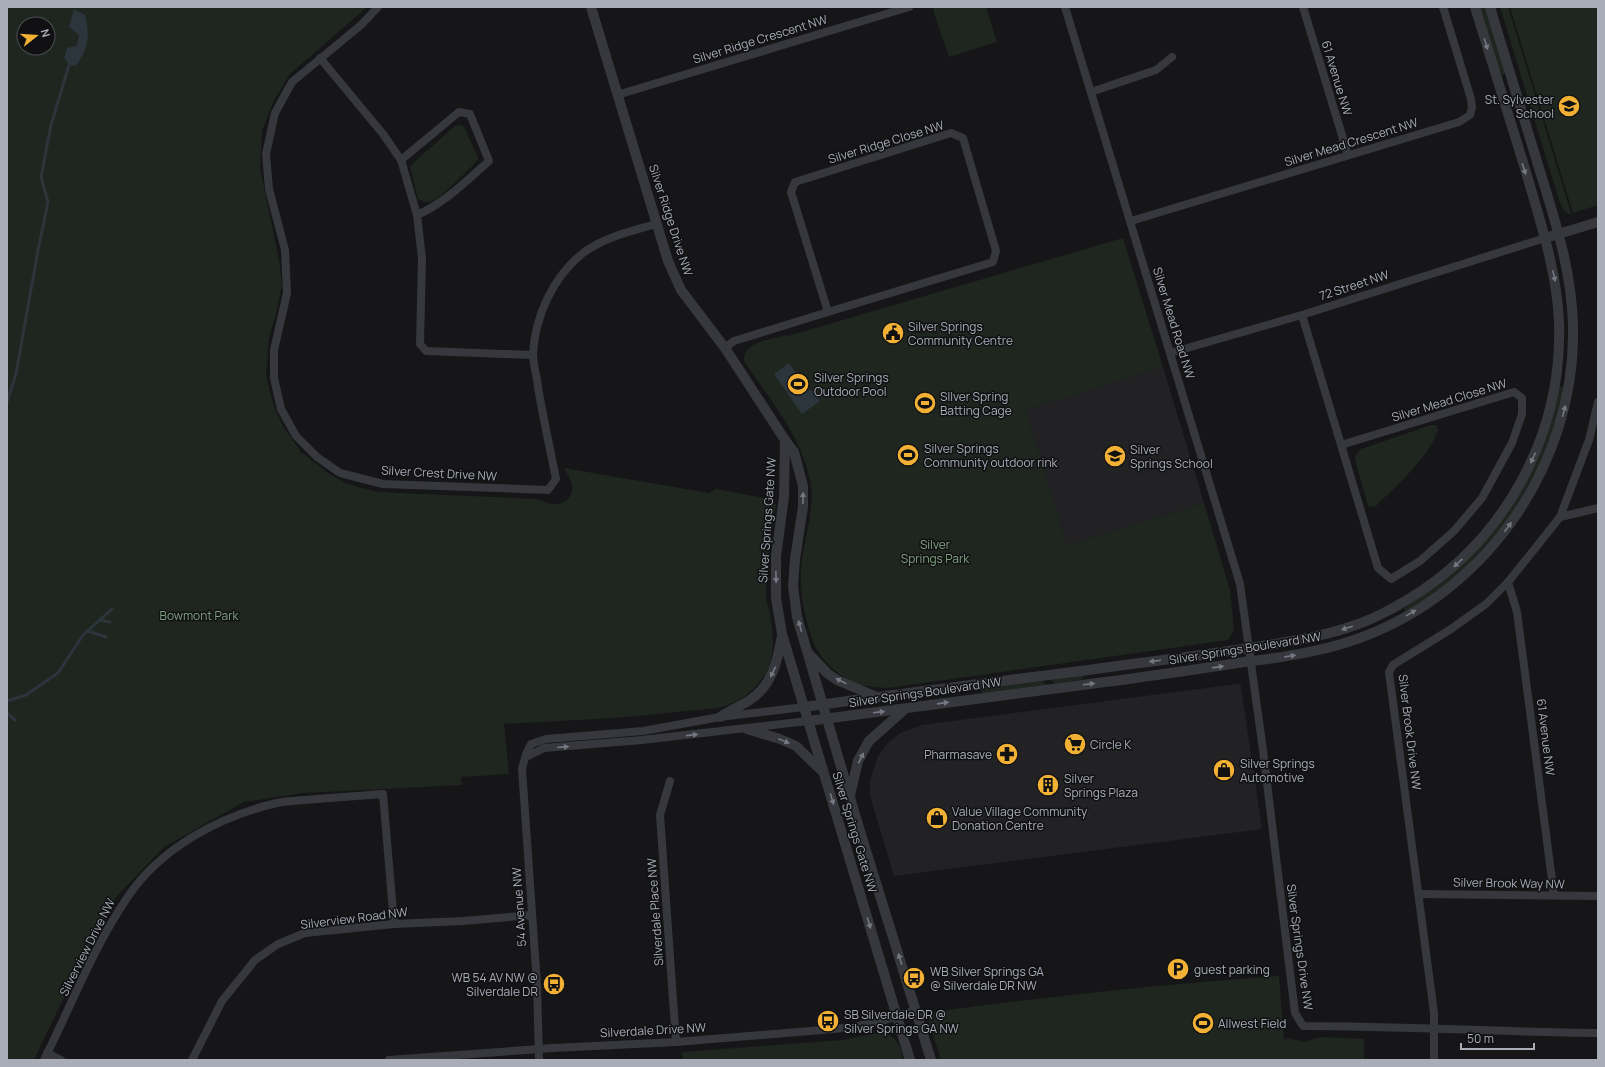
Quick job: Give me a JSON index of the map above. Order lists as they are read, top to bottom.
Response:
{
  "streets": {
    "street": [
      "Silver Ridge Crescent NW",
      "61 Avenue NW",
      "Silver Ridge Close NW",
      "Silver Mead Crescent NW",
      "Silver Ridge Drive NW",
      "72 Street NW",
      "Silver Mead Road NW",
      "Silver Mead Close NW",
      "Silver Crest Drive NW",
      "Silver Springs Gate NW",
      "Silver Springs Boulevard NW",
      "Silver Brook Drive NW",
      "Silver Brook Way NW",
      "54 Avenue NW",
      "Silverdale Place NW",
      "Silverview Road NW",
      "Silverview Drive NW",
      "Silver Springs Drive NW",
      "Silverdale Drive NW"
    ]
  },
  "crossings": [
    ["Silver Ridge Crescent NW", "Silver Ridge Drive NW"],
    ["61 Avenue NW", "Silver Mead Crescent NW"],
    ["61 Avenue NW", "Silver Brook Drive NW"],
    ["61 Avenue NW", "Silver Brook Way NW"],
    ["Silver Ridge Close NW", "Silver Ridge Drive NW"],
    ["Silver Mead Crescent NW", "Silver Mead Road NW"],
    ["Silver Ridge Drive NW", "Silver Crest Drive NW"],
    ["Silver Ridge Drive NW", "Silver Springs Gate NW"],
    ["72 Street NW", "Silver Mead Road NW"],
    ["72 Street NW", "Silver Mead Close NW"],
    ["72 Street NW", "Silver Springs Boulevard NW"],
    ["Silver Mead Road NW", "Silver Springs Boulevard NW"],
    ["Silver Mead Road NW", "Silver Springs Drive NW"],
    ["Silver Springs Gate NW", "Silver Springs Boulevard NW"],
    ["Silver Springs Gate NW", "Silverdale Drive NW"],
    ["Silver Springs Boulevard NW", "54 Avenue NW"],
    ["Silver Springs Boulevard NW", "Silver Springs Drive NW"],
    ["Silver Brook Drive NW", "Silver Brook Way NW"],
    ["Silver Brook Drive NW", "Silver Springs Drive NW"],
    ["54 Avenue NW", "Silverview Road NW"],
    ["54 Avenue NW", "Silverdale Drive NW"],
    ["Silverdale Place NW", "Silverdale Drive NW"],
    ["Silverview Road NW", "Silverview Drive NW"]
  ],
  "parks": ["Silver Springs Park", "Bowmont Park"],
  "places": {
    "school or university": ["St. Sylvester School", "Silver Springs School"],
    "public building": ["Silver Springs Community Centre"],
    "sports": [
      "Silver Springs Outdoor Pool",
      "SIlver Spring Batting Cage",
      "Silver Springs Community outdoor rink",
      "Allwest Field"
    ],
    "supermarket": ["Circle K"],
    "pharmacy": ["Pharmasave"],
    "shop": ["Silver Springs Automotive", "Value Village Community Donation Centre"],
    "building": ["Silver Springs Plaza"],
    "parking": ["guest parking"],
    "bus stop": ["WB Silver Springs GA @ Silverdale DR NW", "WB 54 AV NW @ Silverdale DR", "SB Silverdale DR @ Silver Springs GA NW"]
  },
  "scale_bar": "50 m",
  "north": "right"
}
